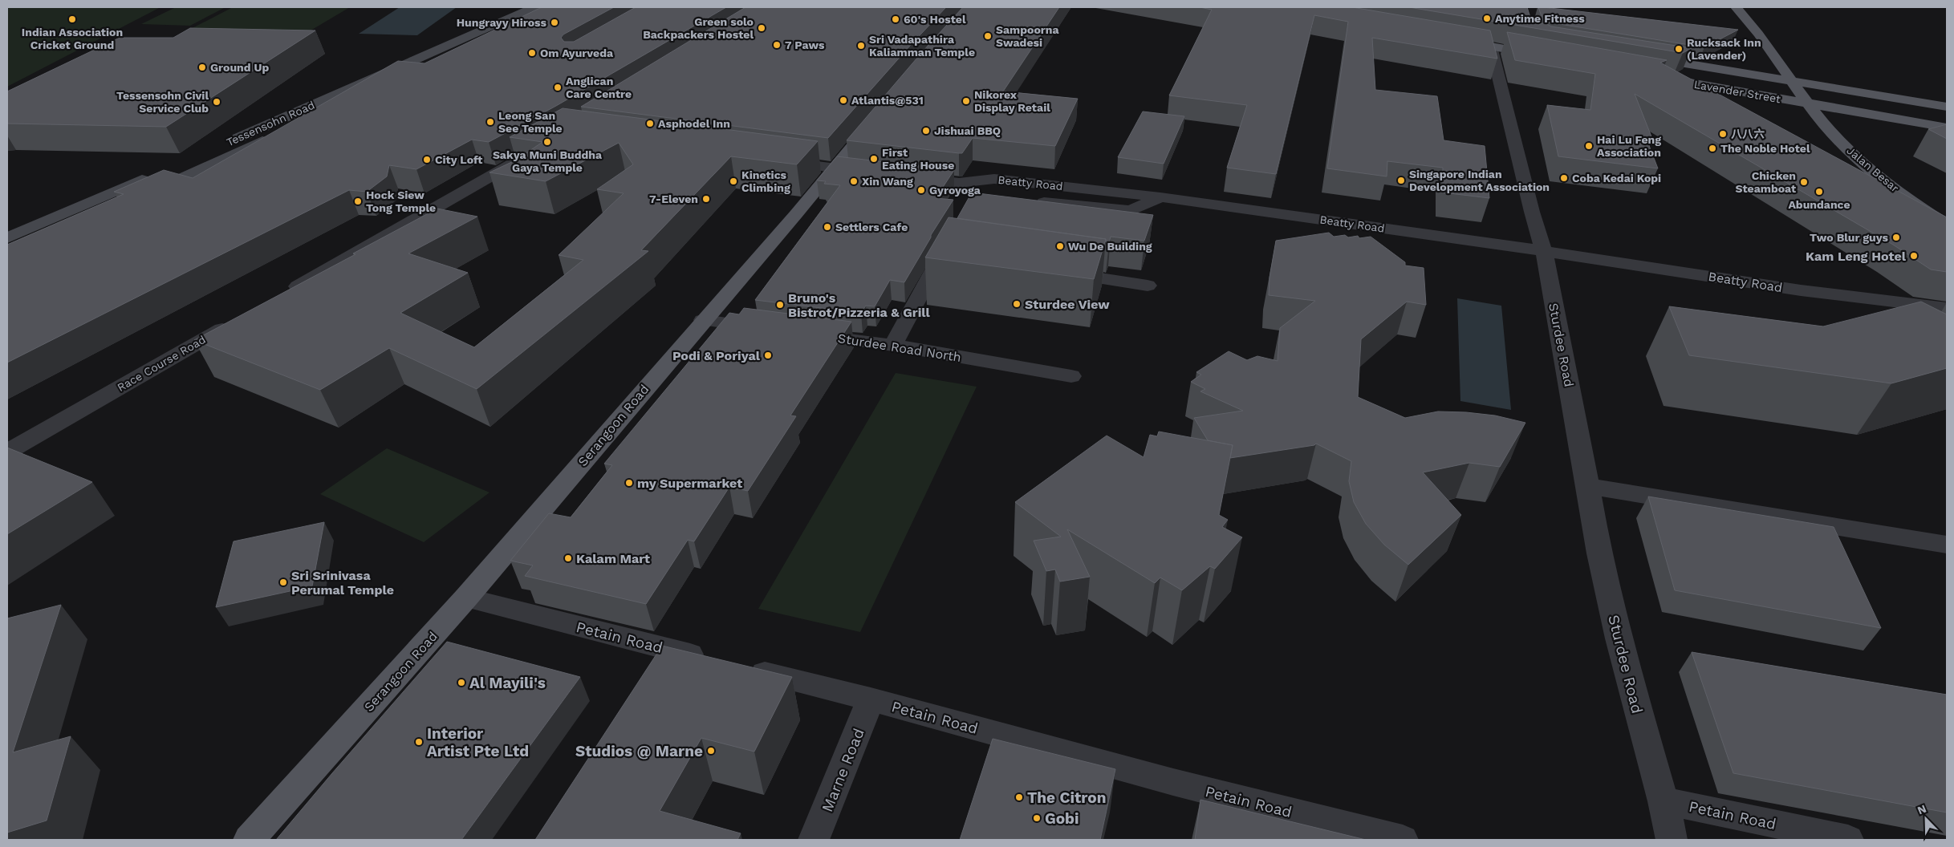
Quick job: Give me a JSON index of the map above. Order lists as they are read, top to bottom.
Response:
{
  "streets": {
    "main road": ["Lavender Street", "Jalan Besar", "Serangoon Road"],
    "street": [
      "Tessensohn Road",
      "Beatty Road",
      "Sturdee Road",
      "Sturdee Road North",
      "Race Course Road",
      "Petain Road",
      "Marne Road"
    ]
  },
  "crossings": [
    ["Lavender Street", "Jalan Besar"],
    ["Beatty Road", "Sturdee Road"],
    ["Sturdee Road", "Petain Road"],
    ["Serangoon Road", "Petain Road"],
    ["Petain Road", "Marne Road"]
  ],
  "places": [
    "Anytime Fitness",
    "Indian Association Cricket Ground",
    "60's Hostel",
    "Hungrayy Hiross",
    "Green solo Backpackers Hostel",
    "Sampoorna Swadesi",
    "7 Paws",
    "Sri Vadapathira Kaliamman Temple",
    "Rucksack Inn (Lavender)",
    "Om Ayurveda",
    "Ground Up",
    "Anglican Care Centre",
    "Atlantis@531",
    "Nikorex Display Retail",
    "Tessensohn Civil Service Club",
    "Leong San See Temple",
    "Asphodel Inn",
    "Jishuai BBQ",
    "八八六",
    "Sakya Muni Buddha Gaya Temple",
    "Hai Lu Feng Association",
    "The Noble Hotel",
    "First Eating House",
    "City Loft",
    "Coba Kedai Kopi",
    "Singapore Indian Development Association",
    "Kinetics Climbing",
    "Xin Wang",
    "Chicken Steamboat",
    "Gyroyoga",
    "Abundance",
    "7-Eleven",
    "Hock Siew Tong Temple",
    "Settlers Cafe",
    "Two Blur guys",
    "Wu De Building",
    "Kam Leng Hotel",
    "Sturdee View",
    "Bruno's Bistrot/Pizzeria & Grill",
    "Podi & Poriyal",
    "my Supermarket",
    "Kalam Mart",
    "Sri Srinivasa Perumal Temple",
    "Al Mayili's",
    "Interior Artist Pte Ltd",
    "Studios @ Marne",
    "The Citron",
    "Gobi"
  ],
  "north": "top left"
}
